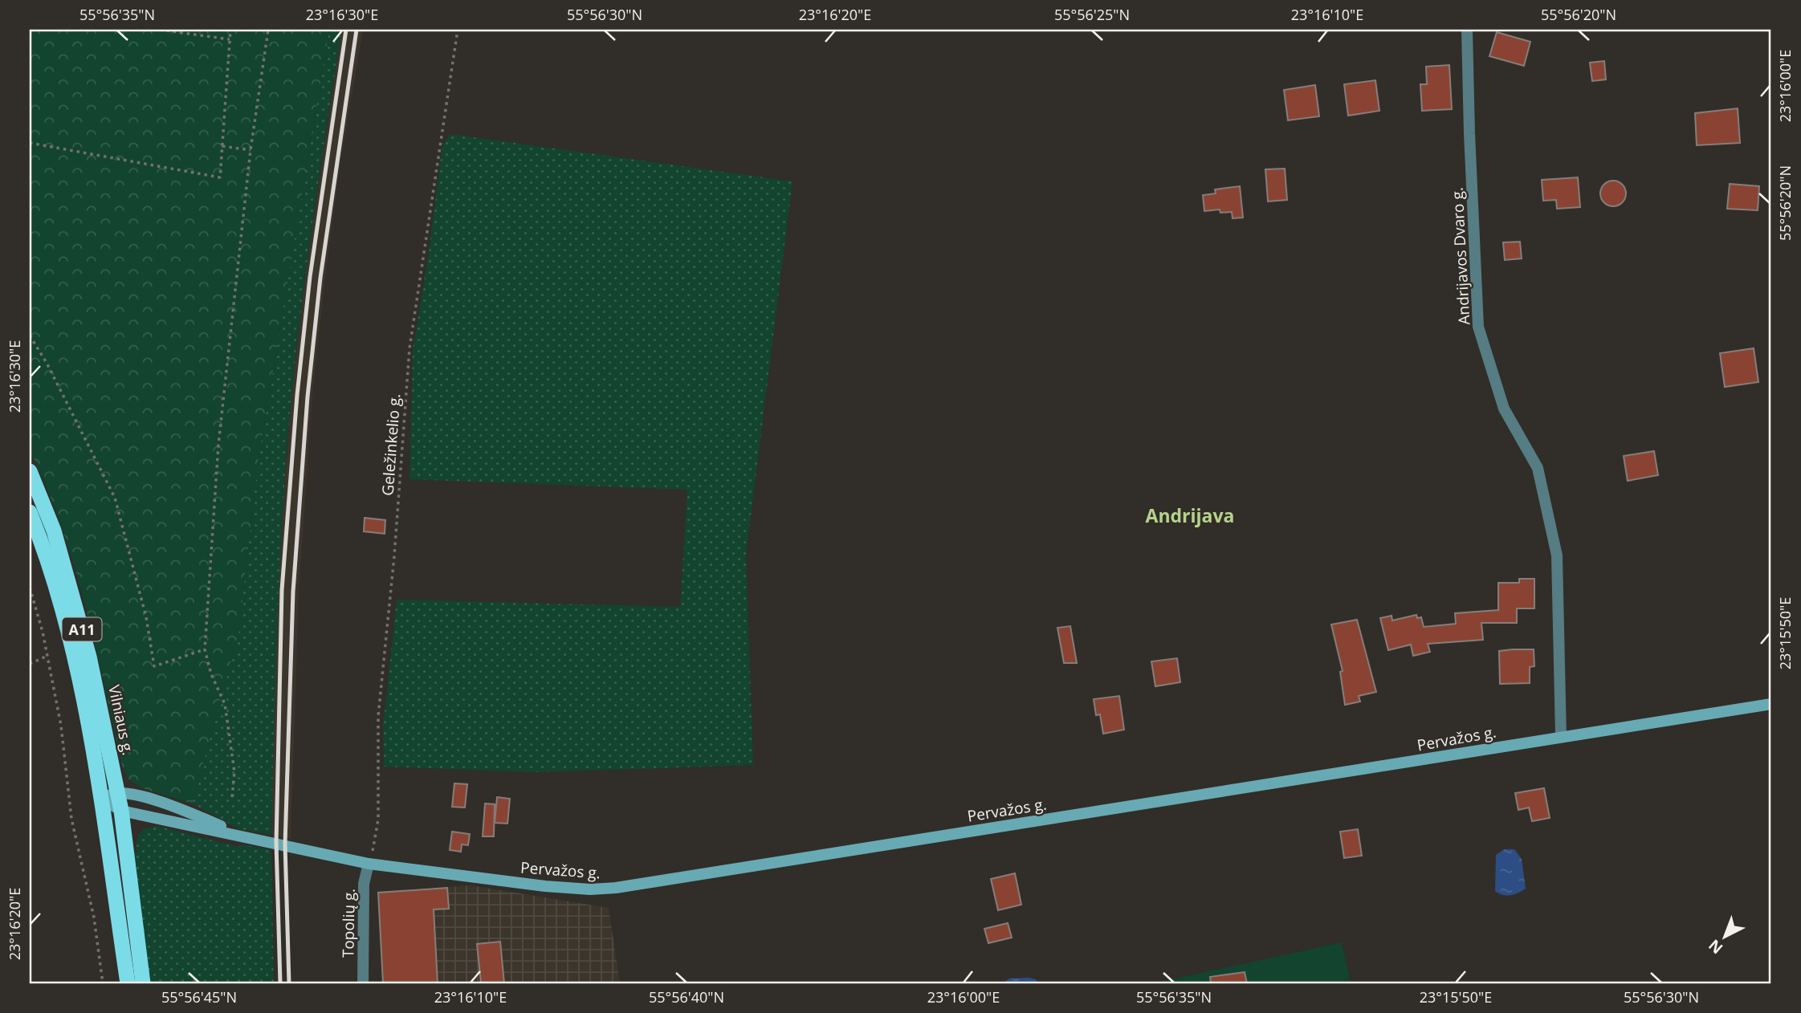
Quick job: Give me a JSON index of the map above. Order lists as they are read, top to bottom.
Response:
{
  "streets": {
    "highway": ["A11", "Vilniaus g."],
    "main road": ["Pervažos g."],
    "street": ["Andrijavos Dvaro g.", "Topolių g."],
    "path": ["Geležinkelio g."]
  },
  "crossings": [
    ["Andrijavos Dvaro g.", "Pervažos g."],
    ["Geležinkelio g.", "Pervažos g."],
    ["Geležinkelio g.", "Topolių g."],
    ["A11", "Pervažos g."],
    ["Vilniaus g.", "Pervažos g."],
    ["Pervažos g.", "Topolių g."]
  ],
  "districts": ["Andrijava"],
  "north": "bottom left",
  "coordinates": [
    "55°56'35\"N",
    "23°16'30\"E",
    "55°56'30\"N",
    "23°16'20\"E",
    "55°56'25\"N",
    "23°16'10\"E",
    "55°56'20\"N",
    "23°16'00\"E",
    "23°15'50\"E",
    "55°56'45\"N",
    "55°56'40\"N"
  ]
}
